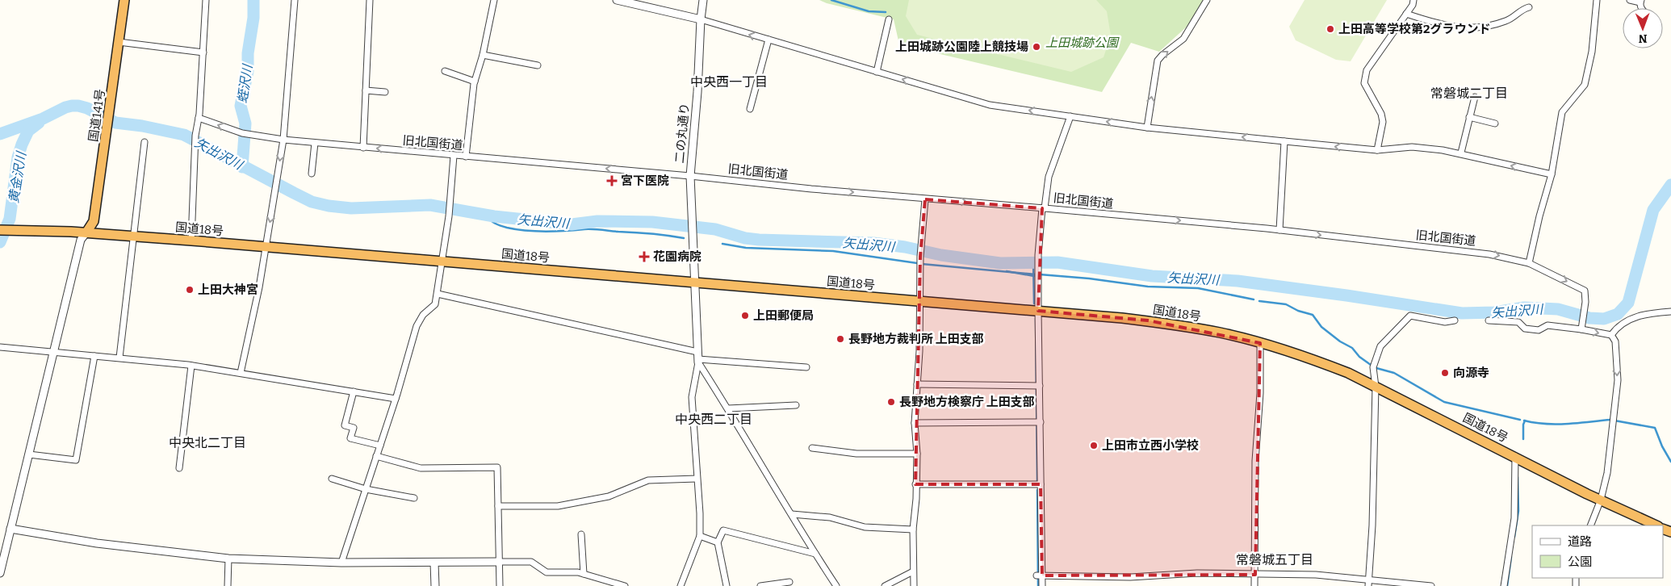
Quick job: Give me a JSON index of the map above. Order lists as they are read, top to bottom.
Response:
{
  "streets": {
    "highway": ["国道141号", "国道18号"],
    "street": ["二の丸通り", "旧北国街道"]
  },
  "crossings": [
    ["国道141号", "国道18号"],
    ["二の丸通り", "旧北国街道"],
    ["二の丸通り", "国道18号"]
  ],
  "districts": [
    "中央西一丁目",
    "常磐城二丁目",
    "中央西二丁目",
    "中央北二丁目",
    "常磐城五丁目"
  ],
  "water": ["蛭沢川", "矢出沢川", "黄金沢川"],
  "parks": ["上田城跡公園"],
  "places": {
    "other": [
      "上田高等学校第2グラウンド",
      "上田城跡公園陸上競技場",
      "上田大神宮",
      "上田郵便局",
      "長野地方裁判所 上田支部",
      "向源寺",
      "長野地方検察庁 上田支部",
      "上田市立西小学校"
    ],
    "health": ["宮下医院", "花園病院"]
  },
  "legend": ["道路", "公園"],
  "north": "bottom"
}
